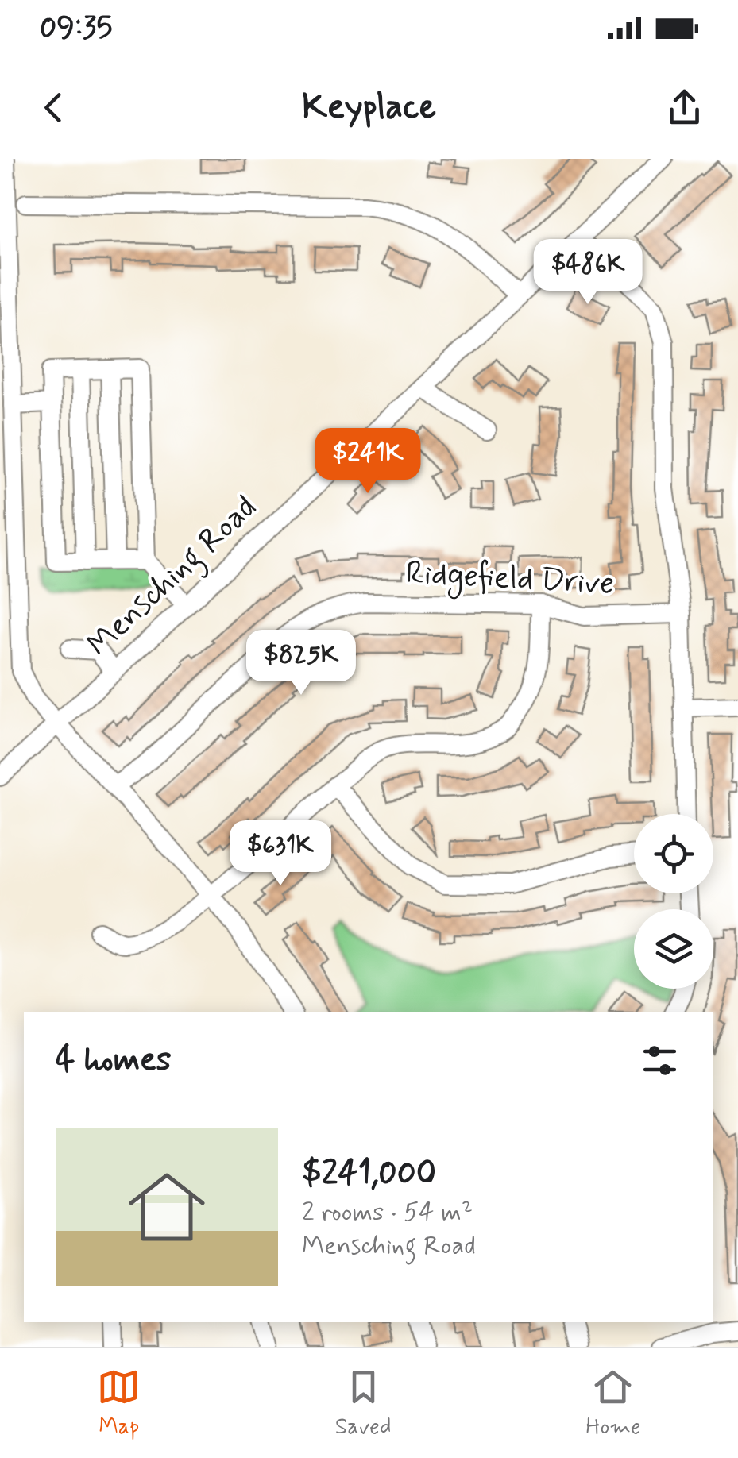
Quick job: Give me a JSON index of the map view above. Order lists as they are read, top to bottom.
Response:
{
  "streets": {
    "street": ["Mensching Road", "Ridgefield Drive"]
  },
  "page": {
    "status": "09:35",
    "header": "Keyplace",
    "price": [
      "$486K",
      "$241K",
      "$825K",
      "$631K"
    ],
    "heading": "4 homes",
    "list": [
      {
        "name": "$241,000",
        "note": "2 rooms · 54 m² · Mensching Road"
      }
    ],
    "tabs": ["Map", "Saved", "Home"]
  }
}
